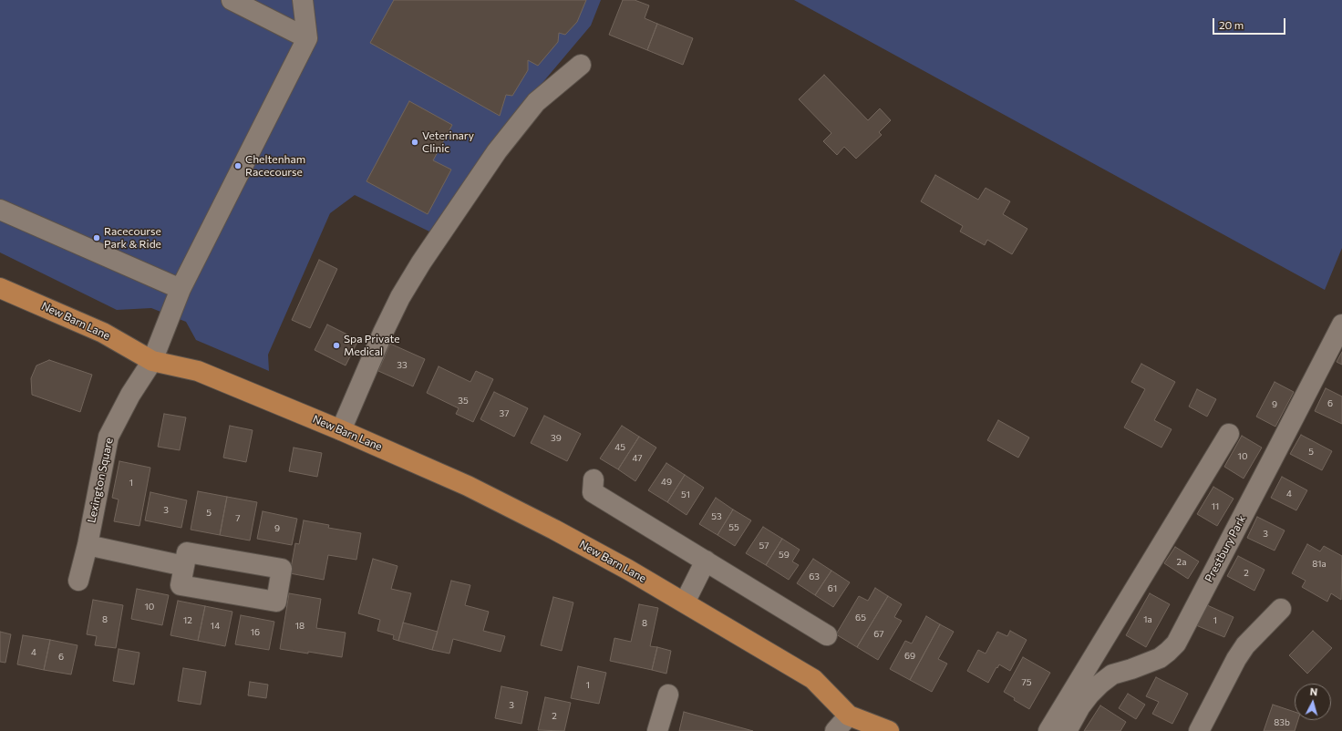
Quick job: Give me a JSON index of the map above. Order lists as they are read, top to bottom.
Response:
{
  "streets": {
    "main road": ["New Barn Lane"],
    "street": ["Lexington Square", "Prestbury Park"]
  },
  "crossings": [
    ["New Barn Lane", "Lexington Square"]
  ],
  "places": [
    "Veterinary Clinic",
    "Cheltenham Racecourse",
    "Racecourse Park & Ride",
    "Spa Private Medical"
  ],
  "house_numbers": [
    "33",
    "35",
    "6",
    "9",
    "37",
    "39",
    "45",
    "5",
    "10",
    "47",
    "49",
    "1",
    "4",
    "51",
    "11",
    "3",
    "5",
    "53",
    "7",
    "55",
    "9",
    "3",
    "57",
    "59",
    "2a",
    "81a",
    "2",
    "63",
    "61",
    "10",
    "65",
    "8",
    "1a",
    "12",
    "1",
    "8",
    "14",
    "18",
    "16",
    "67",
    "4",
    "69",
    "6",
    "75",
    "1",
    "3",
    "2",
    "83b"
  ],
  "scale_bar": "20 m",
  "north": "top"
}
